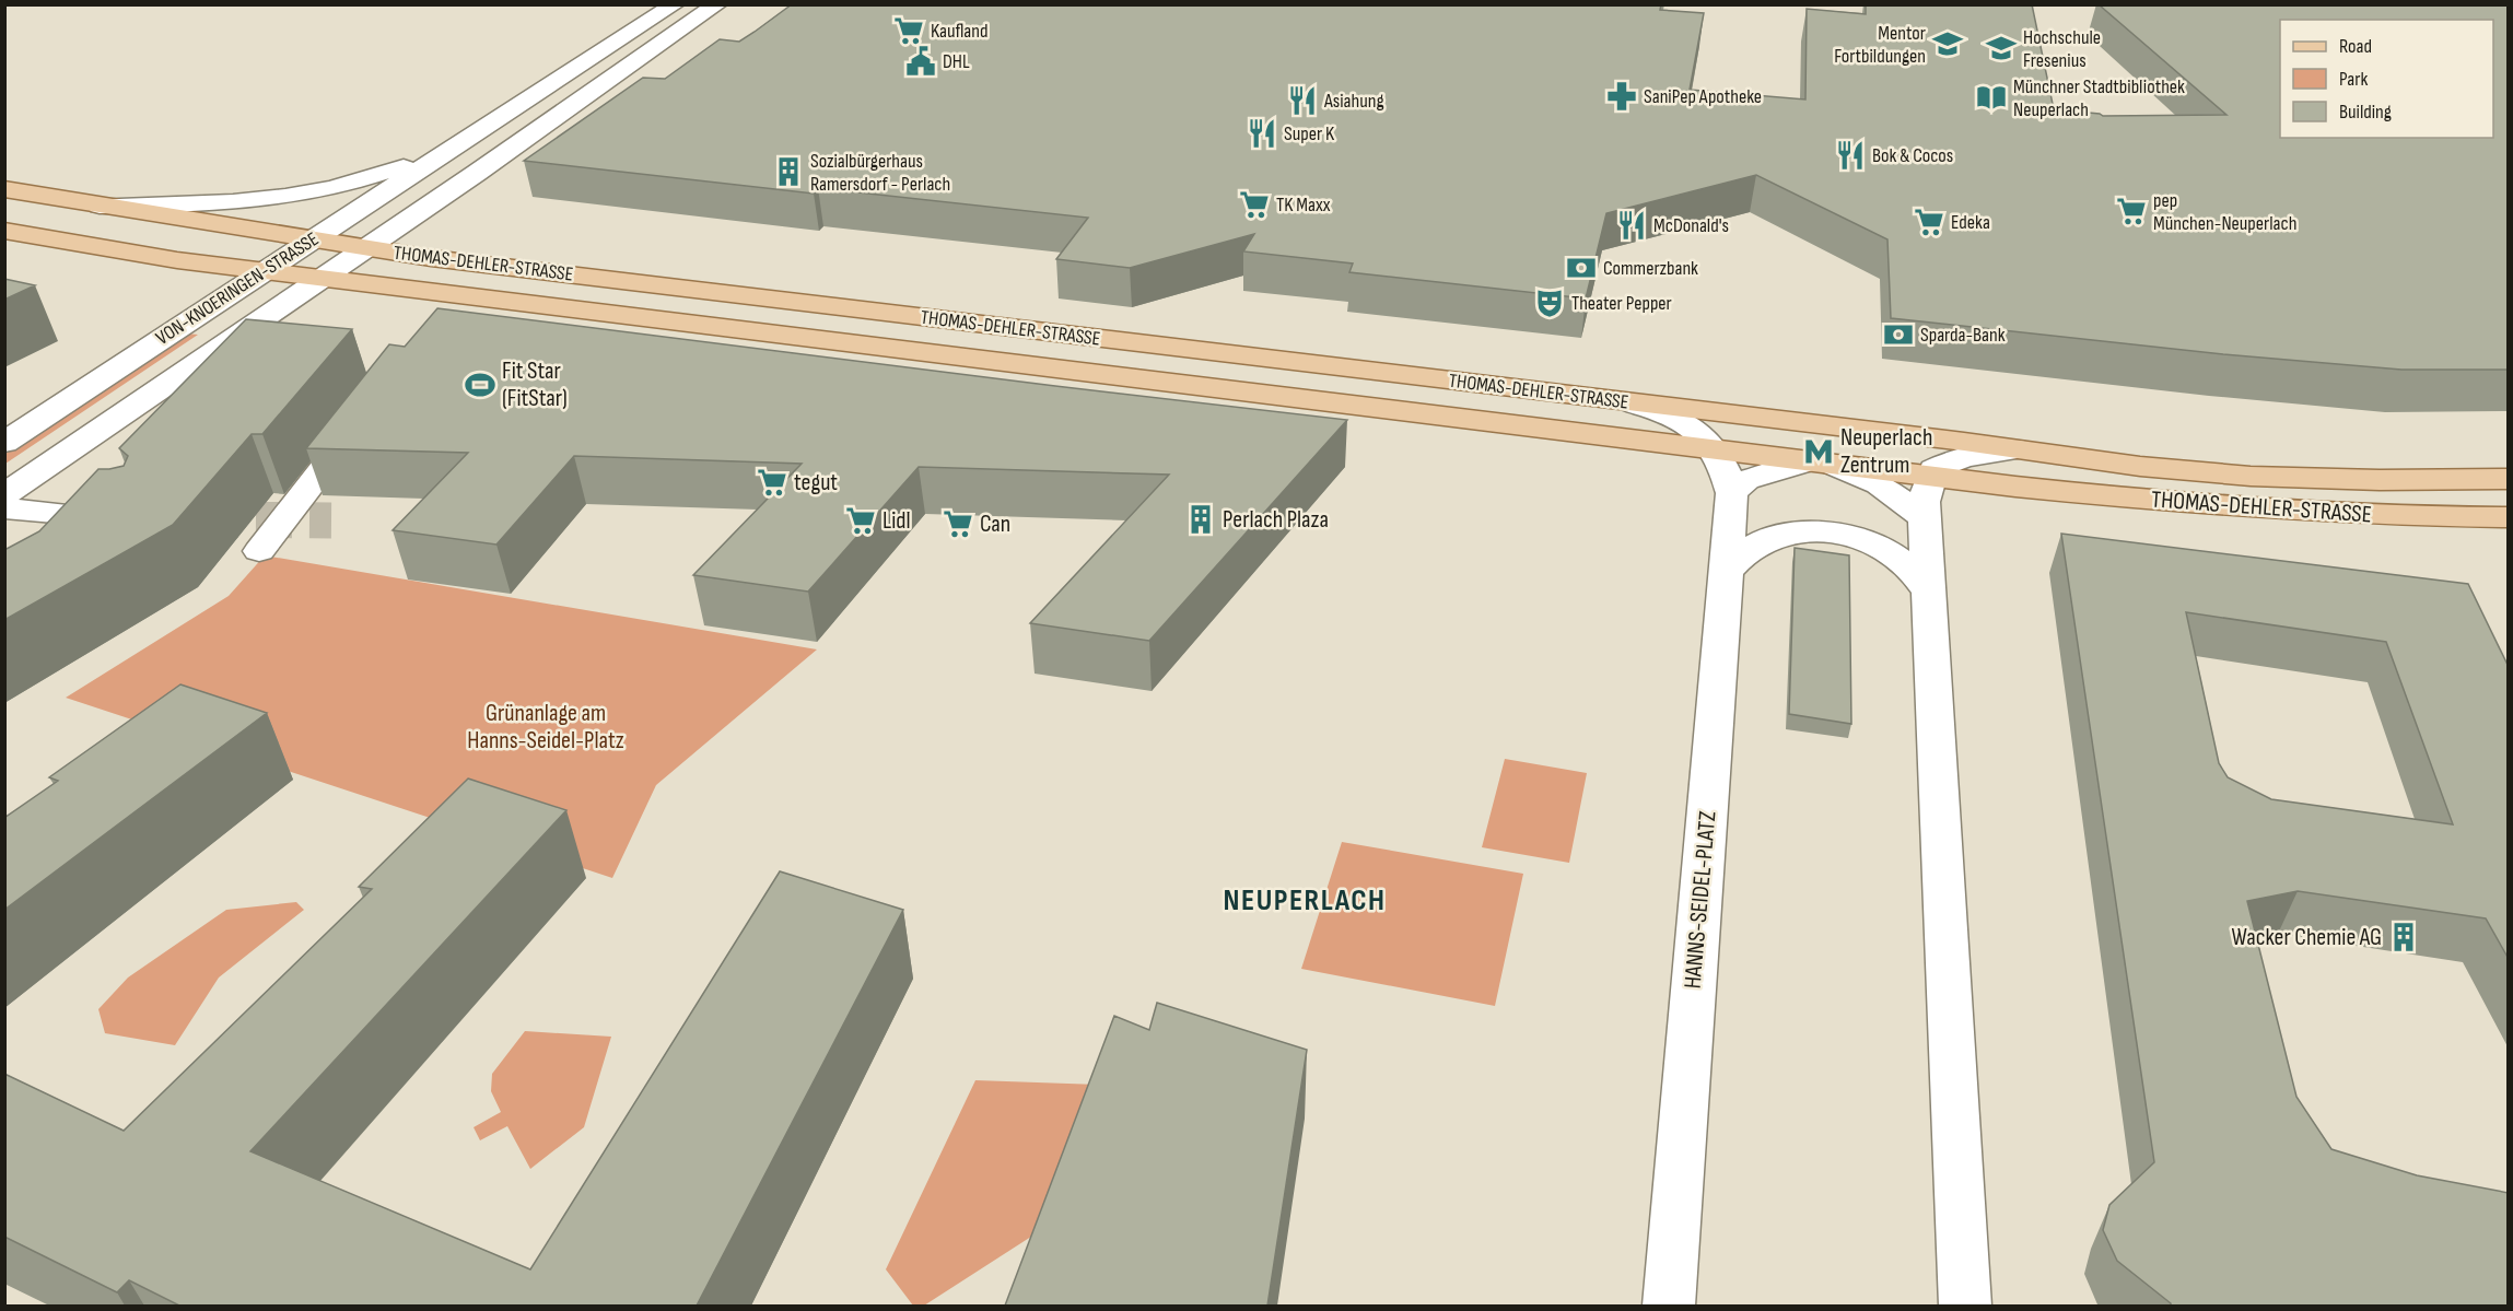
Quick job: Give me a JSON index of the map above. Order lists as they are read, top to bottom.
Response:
{
  "streets": {
    "main road": ["THOMAS-DEHLER-STRASSE"],
    "street": ["VON-KNOERINGEN-STRASSE", "HANNS-SEIDEL-PLATZ"]
  },
  "crossings": [
    ["THOMAS-DEHLER-STRASSE", "VON-KNOERINGEN-STRASSE"],
    ["THOMAS-DEHLER-STRASSE", "HANNS-SEIDEL-PLATZ"]
  ],
  "districts": ["NEUPERLACH"],
  "parks": ["Grünanlage am Hanns-Seidel-Platz"],
  "places": {
    "supermarket": [
      "Kaufland",
      "TK Maxx",
      "pep München-Neuperlach",
      "Edeka",
      "tegut",
      "Lidl",
      "Can"
    ],
    "school or university": ["Mentor Fortbildungen", "Hochschule Fresenius"],
    "public building": ["DHL"],
    "pharmacy": ["SaniPep Apotheke"],
    "library": ["Münchner Stadtbibliothek Neuperlach"],
    "restaurant": [
      "Asiahung",
      "Super K",
      "Bok & Cocos",
      "McDonald's"
    ],
    "building": ["Sozialbürgerhaus Ramersdorf - Perlach", "Perlach Plaza", "Wacker Chemie AG"],
    "bank": ["Commerzbank", "Sparda-Bank"],
    "theatre": ["Theater Pepper"],
    "sports": ["Fit Star (FitStar)"],
    "metro station": ["Neuperlach Zentrum"]
  },
  "legend": ["Road", "Park", "Building"]
}
